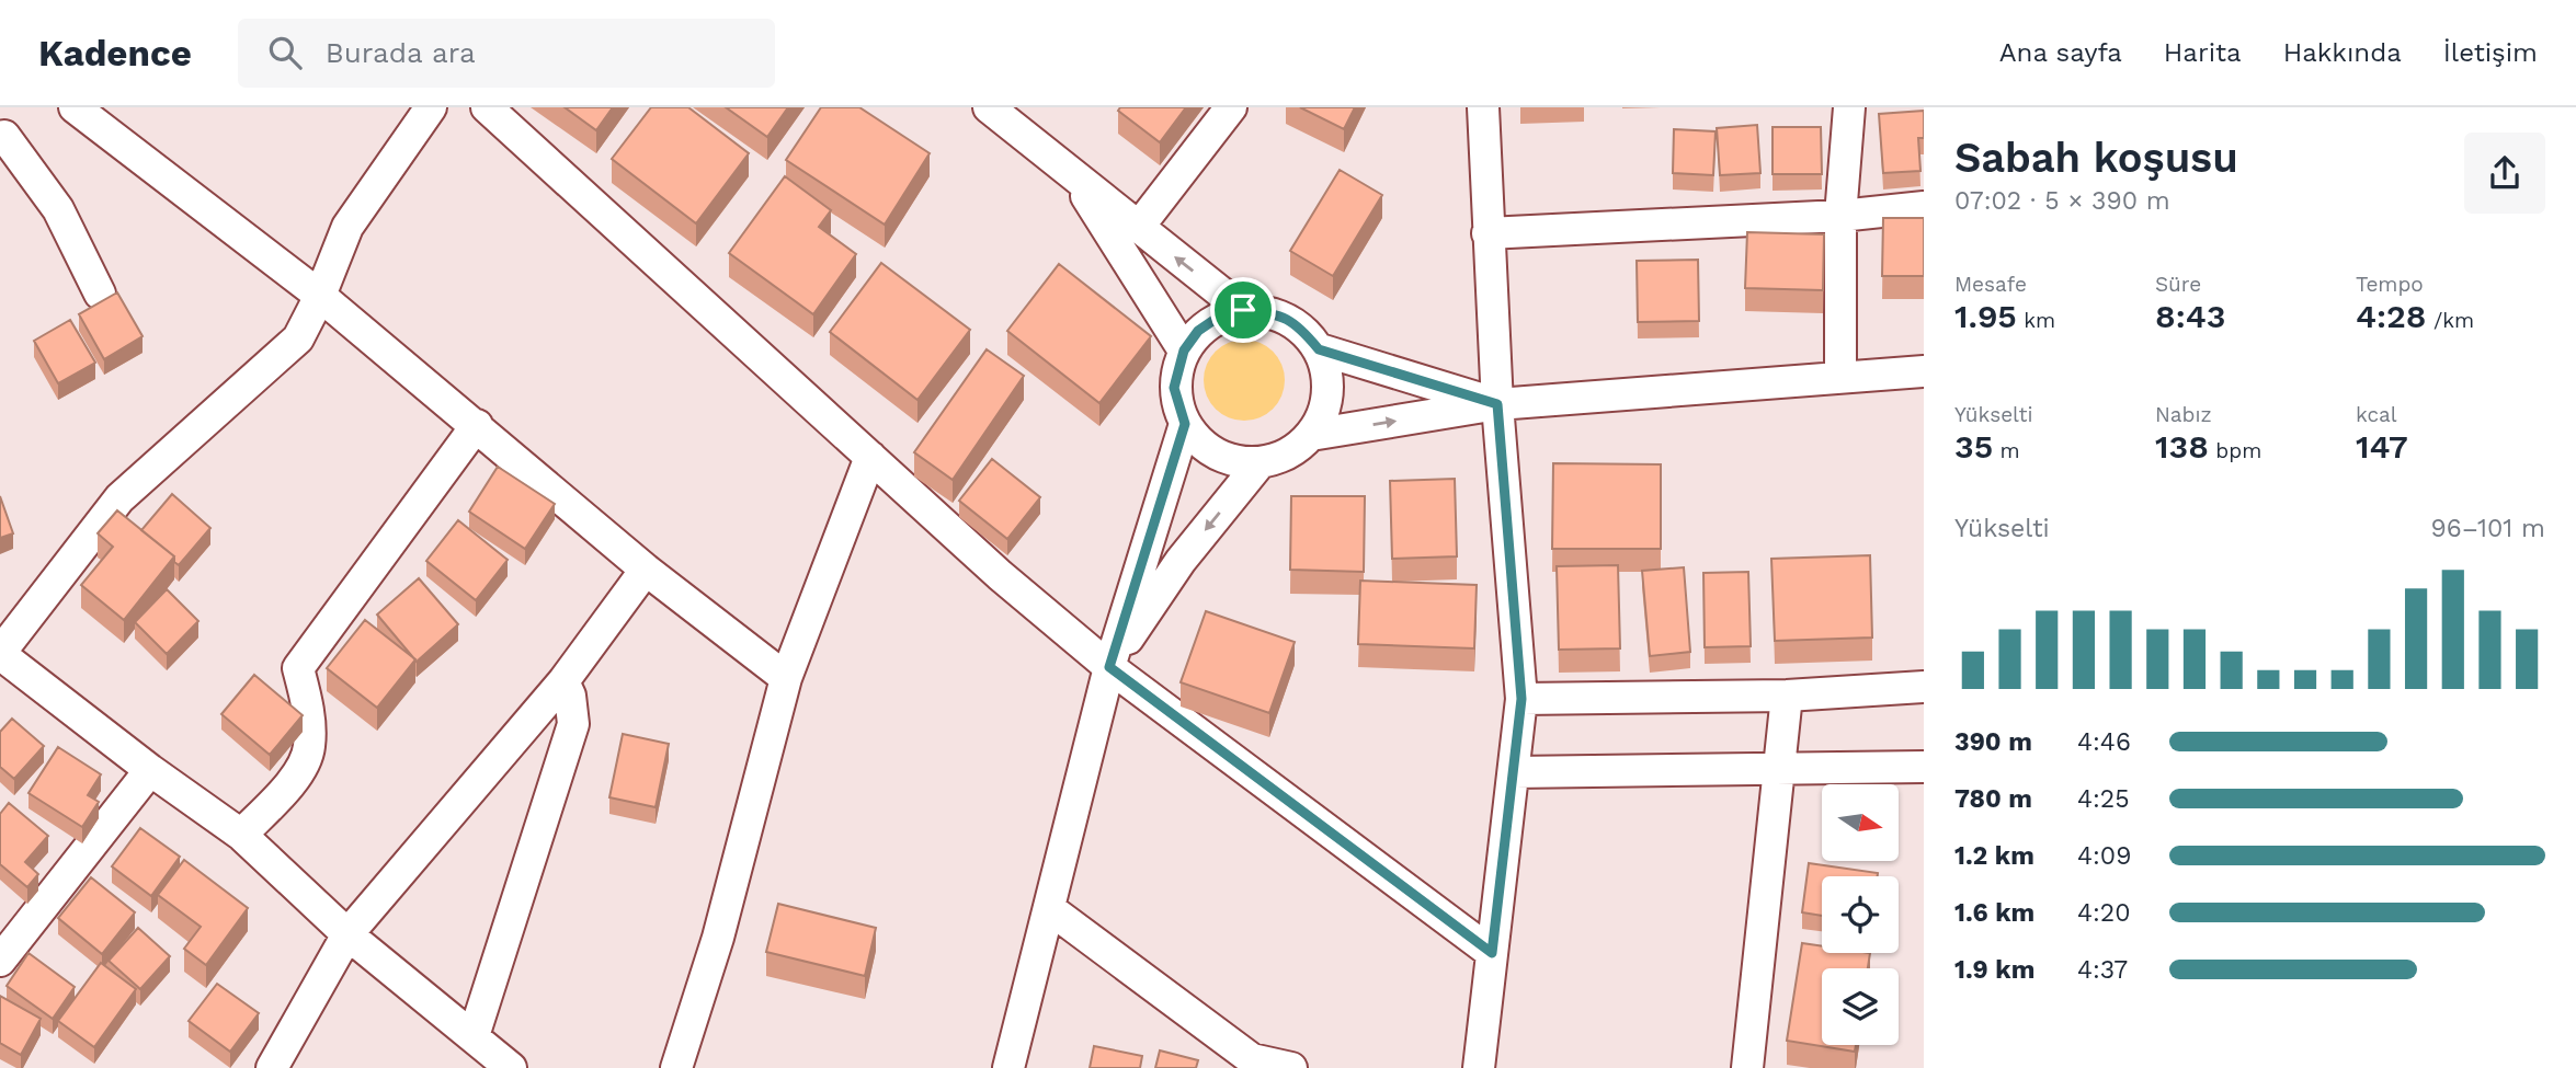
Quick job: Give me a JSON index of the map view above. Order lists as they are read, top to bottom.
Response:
{
  "north": "right",
  "page": {
    "header": "Kadence",
    "search": "Burada ara",
    "nav": [
      "Ana sayfa",
      "Harita",
      "Hakkında",
      "İletişim"
    ],
    "heading": ["Sabah koşusu", "07:02 · 5 × 390 m"],
    "stats": [
      ["Mesafe", "1.95 km"],
      ["Süre", "8:43"],
      ["Tempo", "4:28 /km"],
      ["Yükselti", "35 m"],
      ["Nabız", "138 bpm"],
      ["kcal", "147"]
    ],
    "chart": ["Yükselti", "96–101 m"],
    "list": [
      {
        "name": "390 m",
        "note": "4:46"
      },
      {
        "name": "780 m",
        "note": "4:25"
      },
      {
        "name": "1.2 km",
        "note": "4:09"
      },
      {
        "name": "1.6 km",
        "note": "4:20"
      },
      {
        "name": "1.9 km",
        "note": "4:37"
      }
    ]
  }
}
